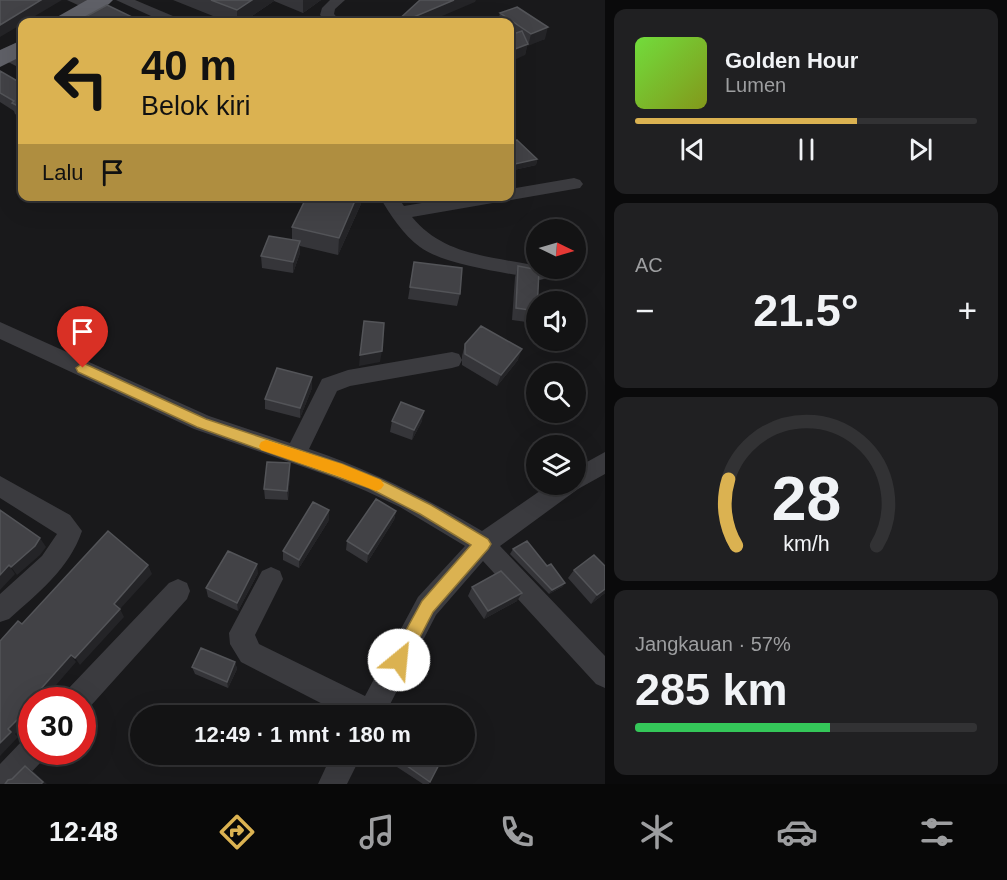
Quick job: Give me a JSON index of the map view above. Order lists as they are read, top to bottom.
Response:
{
  "north": "right",
  "page": {
    "turn": ["40 m", "Belok kiri"],
    "song": ["Golden Hour", "Lumen"],
    "then": "Lalu",
    "tile": [
      "AC",
      ["Jangkauan · 57%", "285 km"]
    ],
    "heat": ["−", "21.5°", "+"],
    "limit": "30",
    "trip": "12:49 · 1 mnt · 180 m",
    "tabs": "12:48",
    "gauge": ["28", "km/h"]
  }
}
